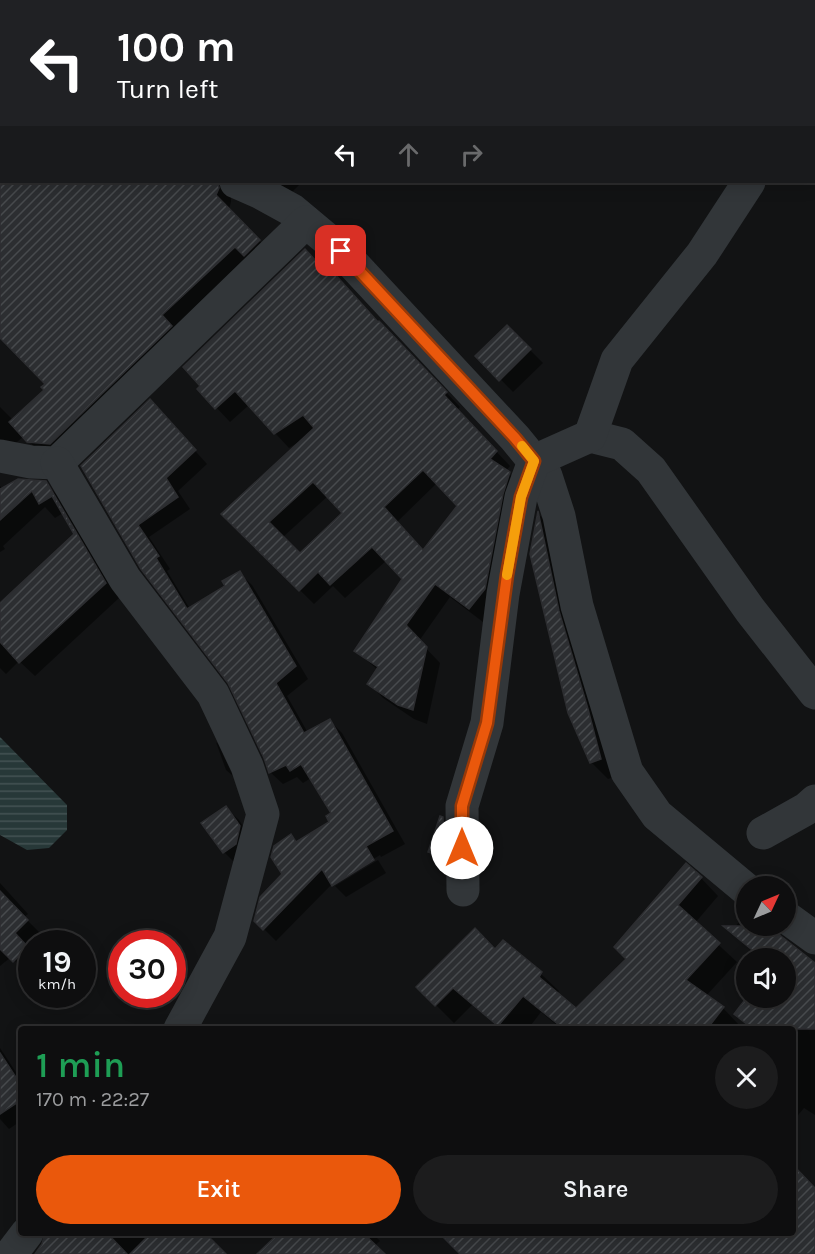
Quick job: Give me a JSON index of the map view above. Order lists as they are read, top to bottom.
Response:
{
  "north": "top right",
  "page": {
    "turn": ["100 m", "Turn left"],
    "speed": "19 km/h",
    "limit": "30",
    "heading": ["1 min", "170 m · 22:27"],
    "buttons": ["Exit", "Share"]
  }
}
